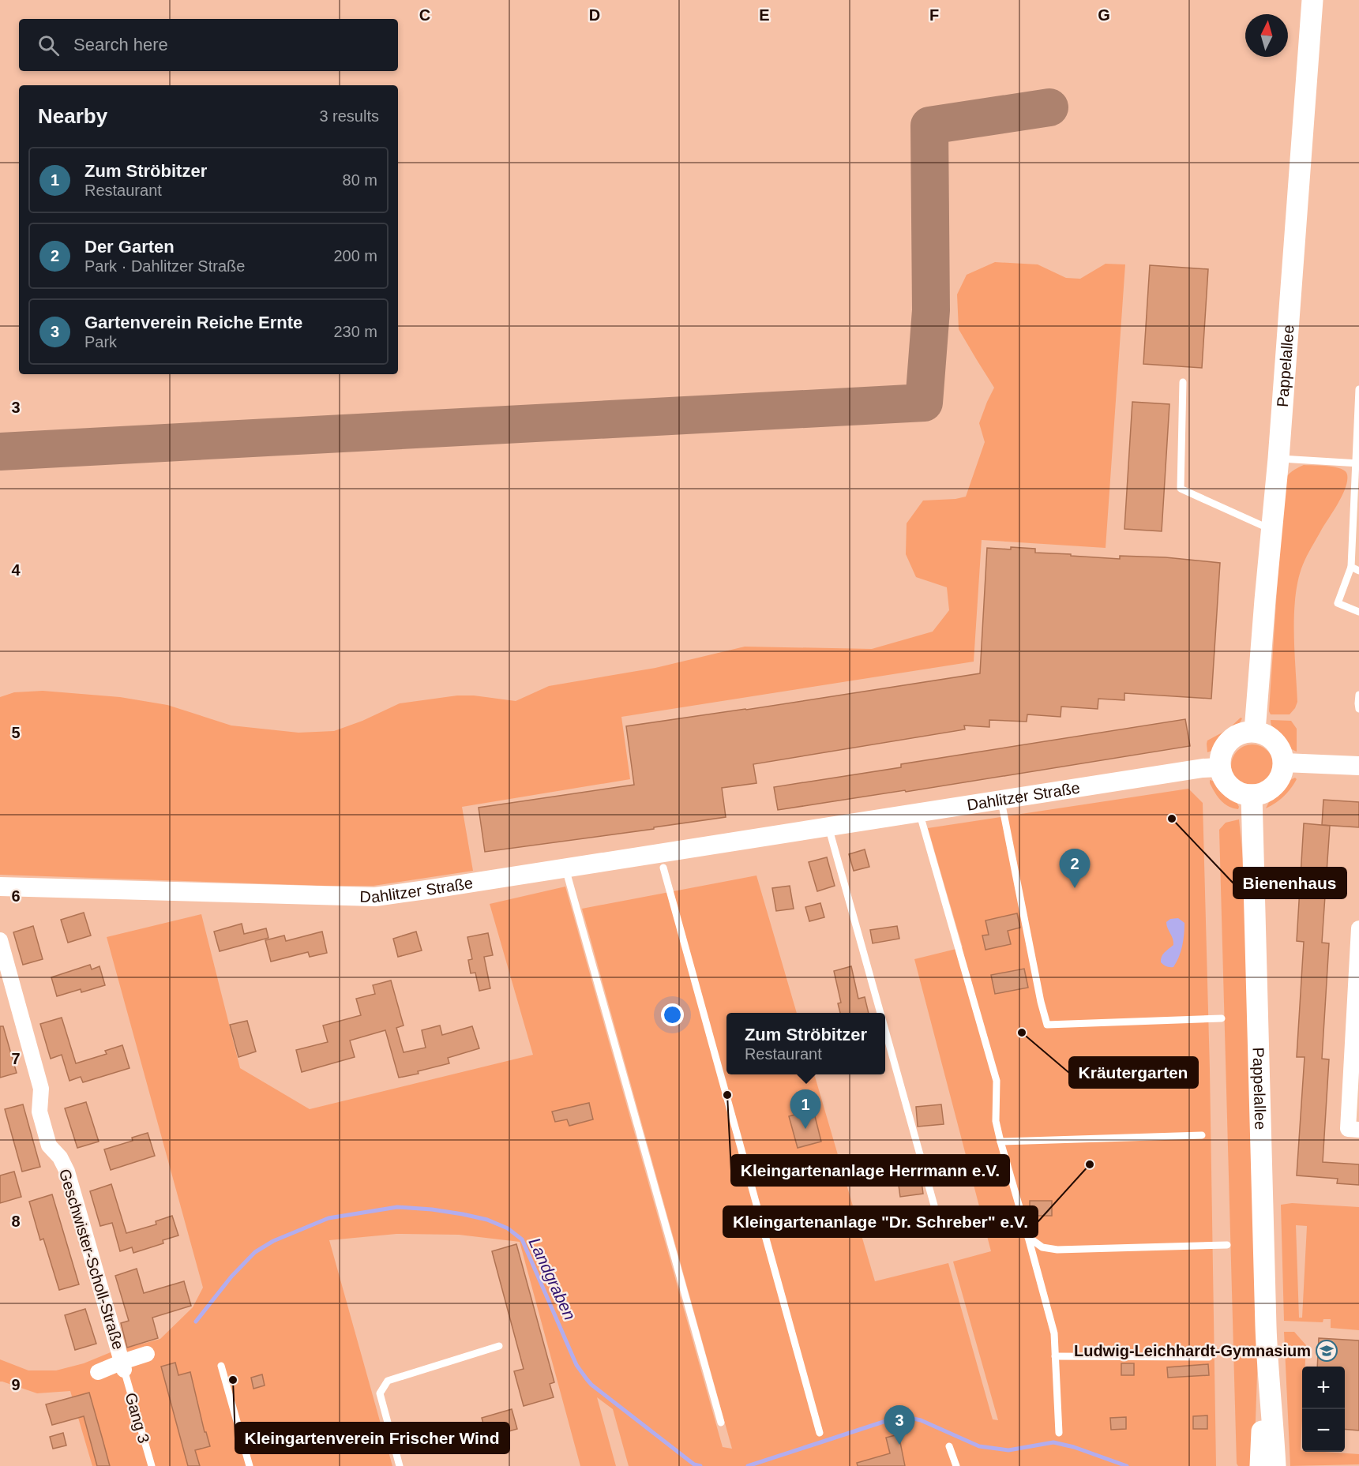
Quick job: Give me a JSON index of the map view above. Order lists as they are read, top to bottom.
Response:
{
  "streets": {
    "main road": ["Pappelallee"],
    "street": ["Dahlitzer Straße", "Geschwister-Scholl-Straße"],
    "lane": ["Gang 3"]
  },
  "crossings": [
    ["Pappelallee", "Dahlitzer Straße"],
    ["Geschwister-Scholl-Straße", "Gang 3"]
  ],
  "water": ["Landgraben"],
  "places": {
    "other": [
      "Bienenhaus",
      "Kräutergarten",
      "Kleingartenanlage Herrmann e.V.",
      "Kleingartenanlage \"Dr. Schreber\" e.V.",
      "Kleingartenverein Frischer Wind"
    ],
    "school or university": ["Ludwig-Leichhardt-Gymnasium"]
  },
  "north": "top",
  "page": {
    "search": "Search here",
    "heading": ["Nearby", "3 results"],
    "list": [
      {
        "mark": "1",
        "name": "Zum Ströbitzer",
        "note": "Restaurant",
        "value": "80 m"
      },
      {
        "mark": "2",
        "name": "Der Garten",
        "note": "Park · Dahlitzer Straße",
        "value": "200 m"
      },
      {
        "mark": "3",
        "name": "Gartenverein Reiche Ernte",
        "note": "Park",
        "value": "230 m"
      }
    ],
    "pins": ["2", "1", "3"],
    "popup": ["Zum Ströbitzer", "Restaurant"],
    "map_buttons": ["+", "−"]
  },
  "grid": {
    "columns": [
      "C",
      "D",
      "E",
      "F",
      "G"
    ],
    "rows": [
      "3",
      "4",
      "5",
      "6",
      "7",
      "8",
      "9"
    ]
  }
}
